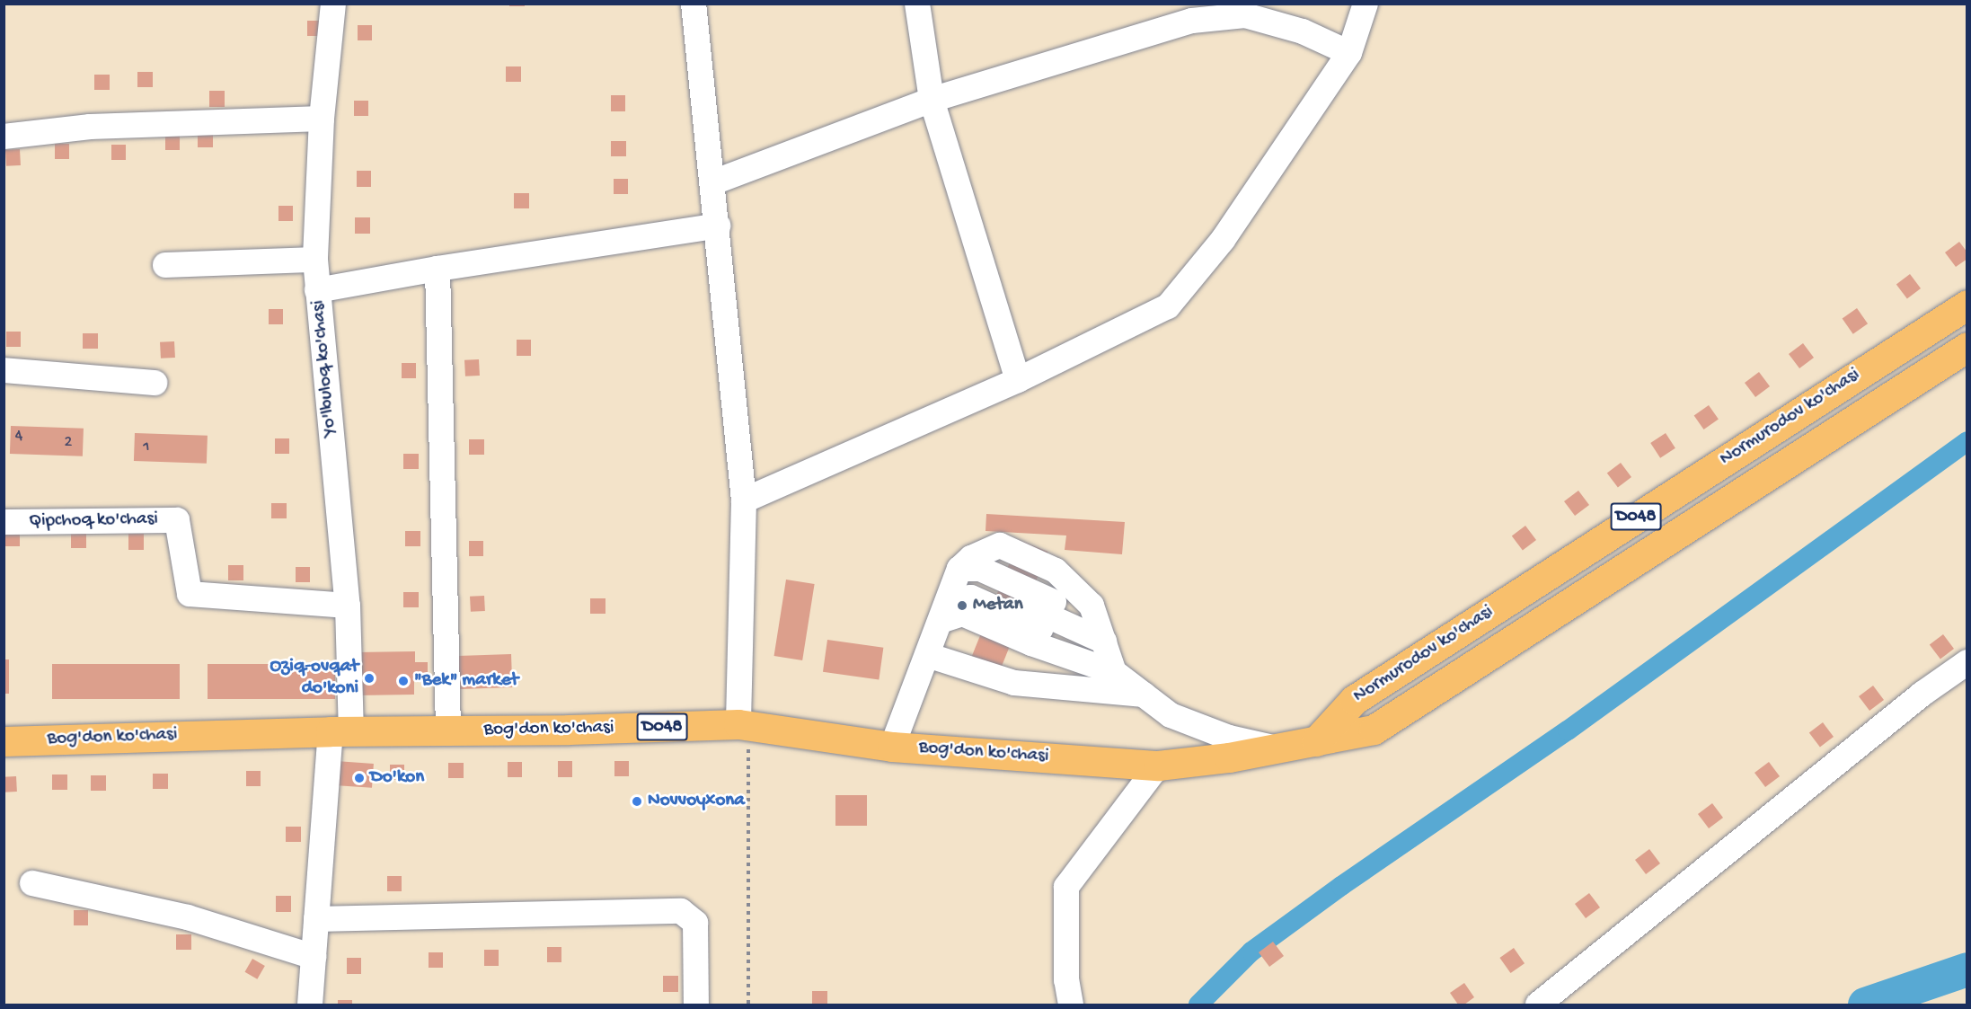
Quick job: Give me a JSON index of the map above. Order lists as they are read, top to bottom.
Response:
{
  "streets": {
    "main road": ["Normurodov ko'chasi", "D048", "Bog'don ko'chasi"],
    "street": ["Yo'lbuloq ko'chasi", "Qipchoq ko'chasi"]
  },
  "crossings": [
    ["Yo'lbuloq ko'chasi", "Qipchoq ko'chasi"],
    ["Yo'lbuloq ko'chasi", "Bog'don ko'chasi"],
    ["Normurodov ko'chasi", "Bog'don ko'chasi"]
  ],
  "places": [
    "Metan",
    "Oziq-ovqat do'koni",
    "\"Bek\" market",
    "Do'kon",
    "Novvoyxona"
  ],
  "house_numbers": ["4", "2", "1"]
}
